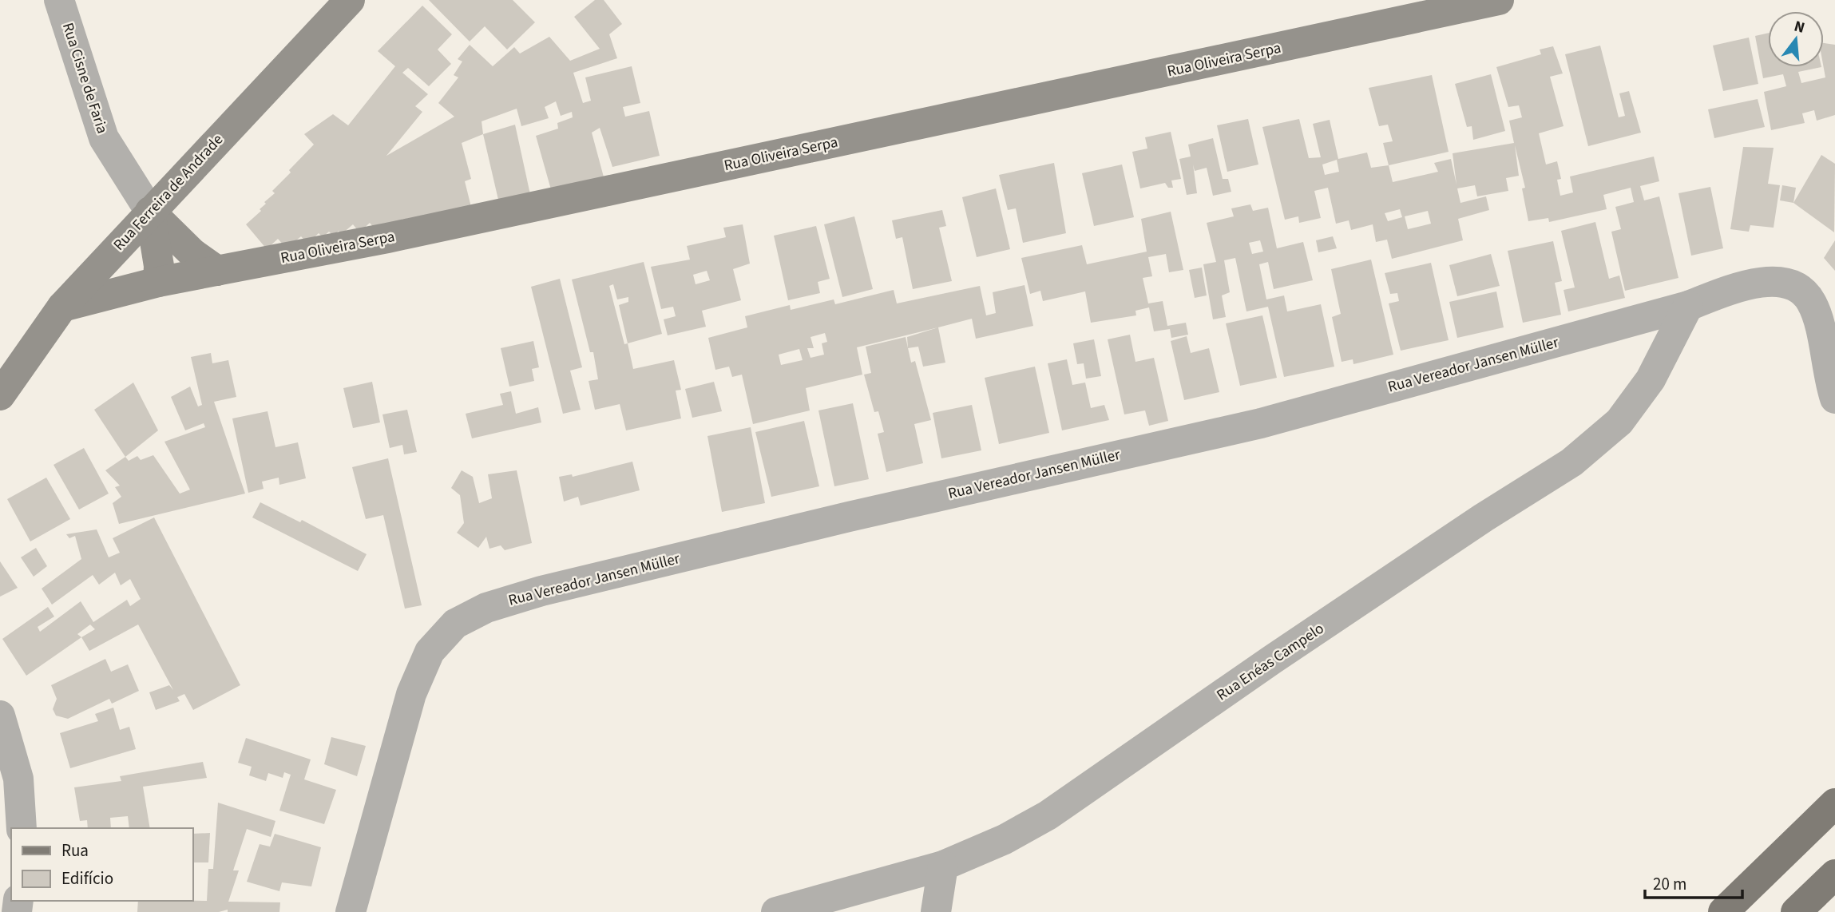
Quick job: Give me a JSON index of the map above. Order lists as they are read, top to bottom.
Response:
{
  "streets": {
    "street": [
      "Rua Oliveira Serpa",
      "Rua Cisne de Faria",
      "Rua Ferreira de Andrade",
      "Rua Vereador Jansen Müller",
      "Rua Enéas Campelo"
    ]
  },
  "crossings": [
    ["Rua Oliveira Serpa", "Rua Ferreira de Andrade"],
    ["Rua Cisne de Faria", "Rua Ferreira de Andrade"],
    ["Rua Vereador Jansen Müller", "Rua Enéas Campelo"]
  ],
  "legend": ["Rua", "Edifício"],
  "scale_bar": "20 m",
  "north": "top"
}
